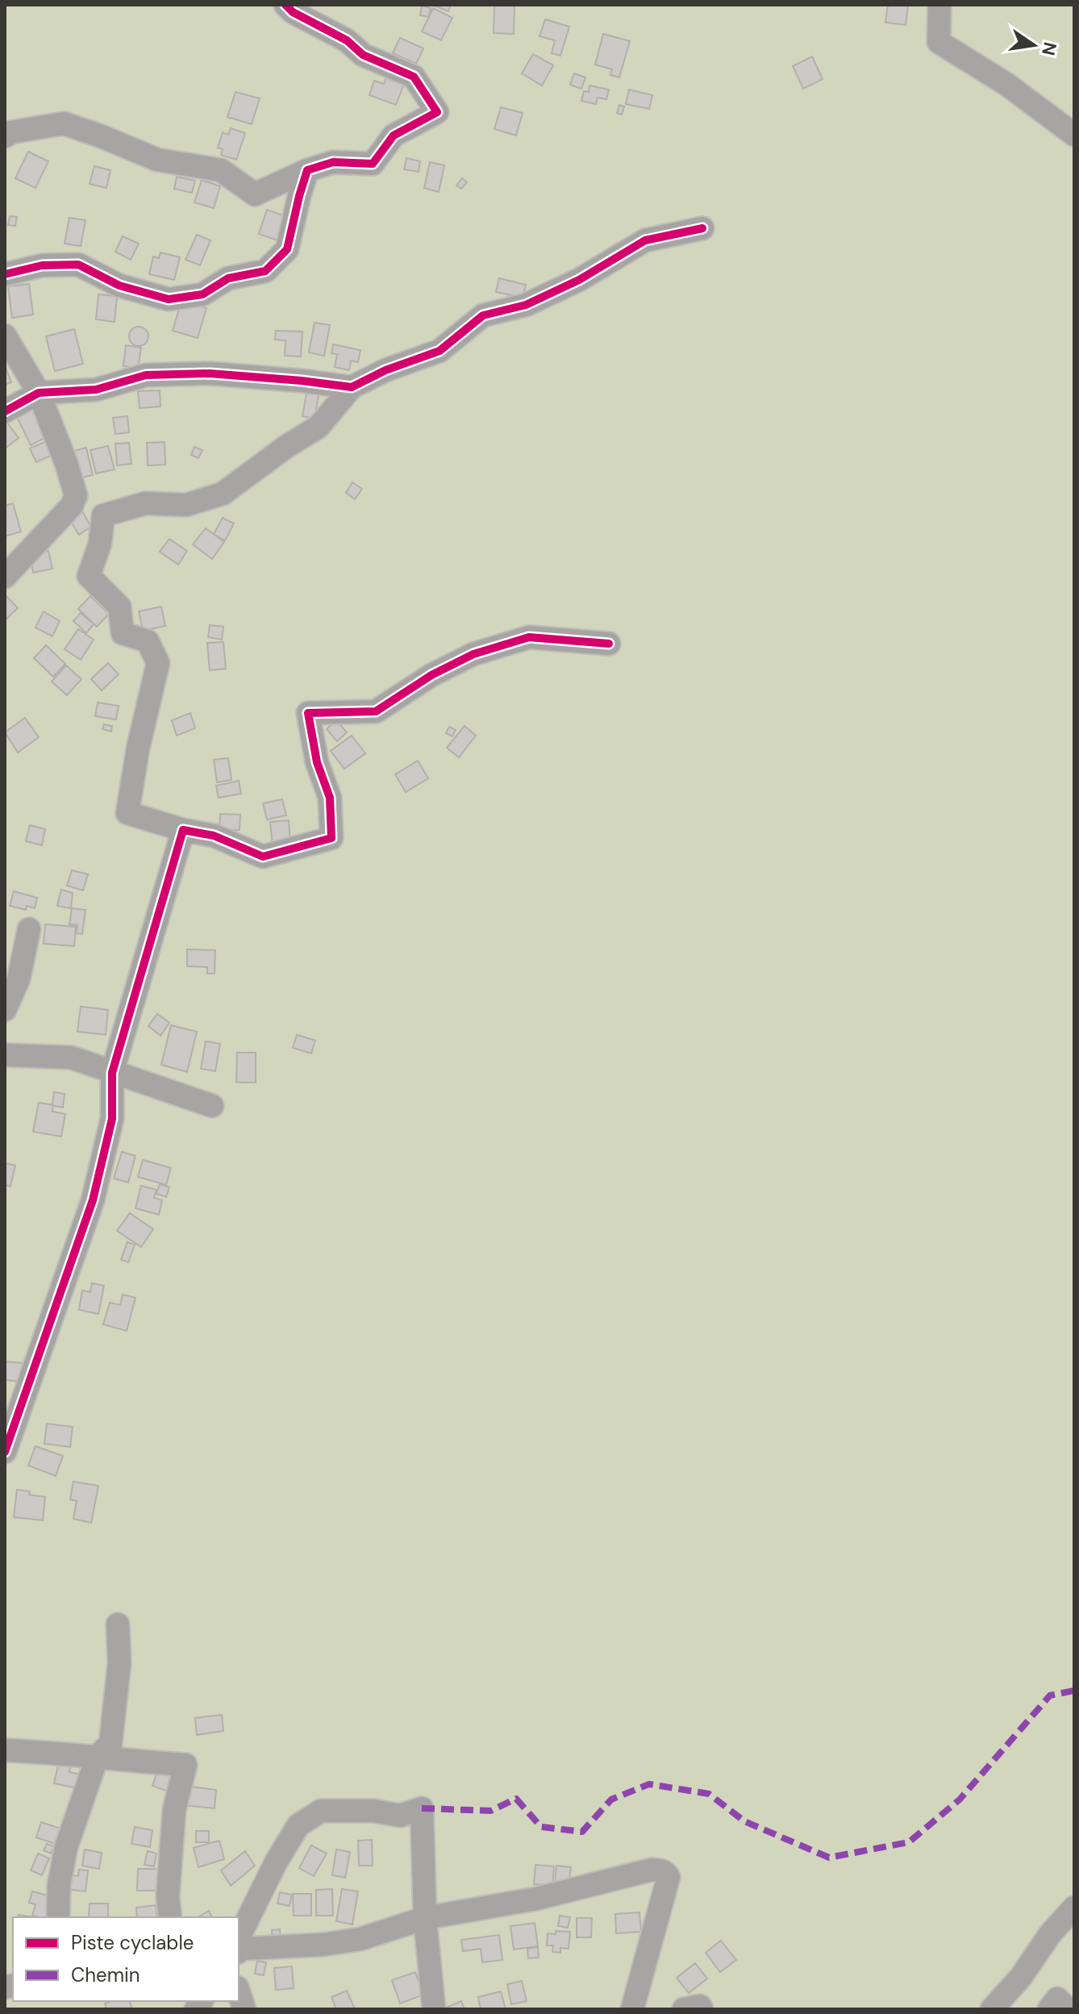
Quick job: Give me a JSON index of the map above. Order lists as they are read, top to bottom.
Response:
{
  "legend": ["Piste cyclable", "Chemin"],
  "north": "right"
}
